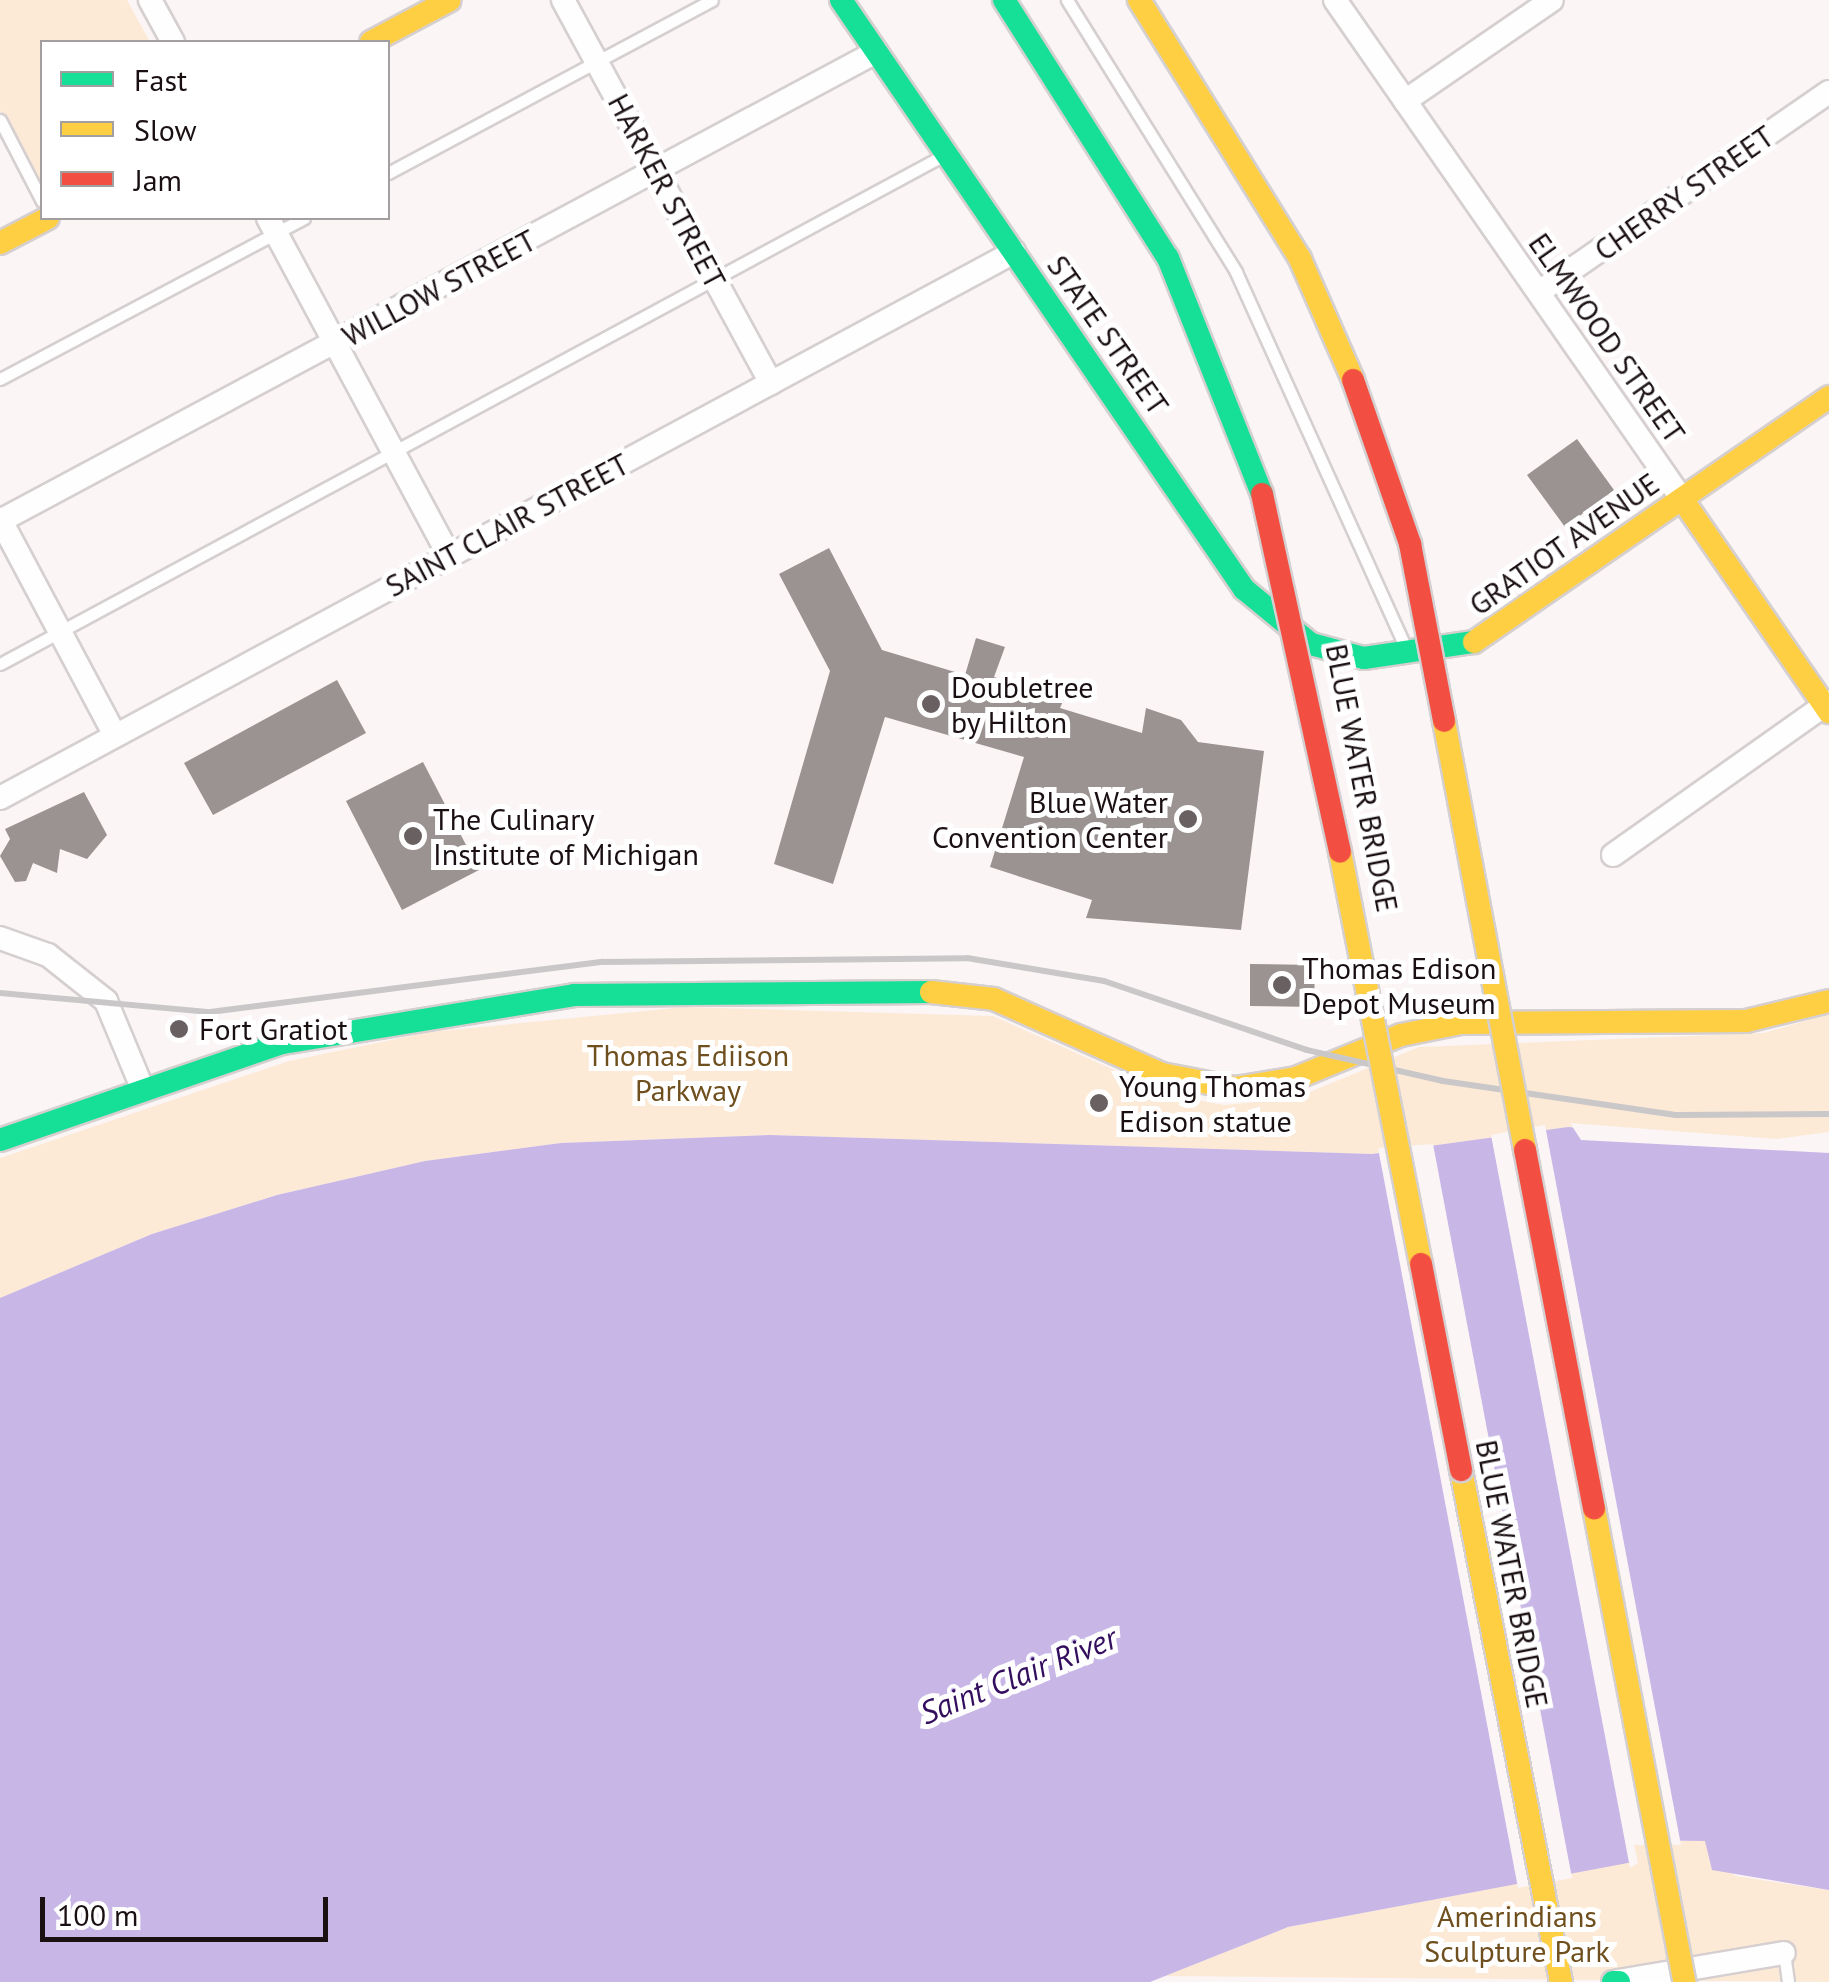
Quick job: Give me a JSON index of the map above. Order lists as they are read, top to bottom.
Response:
{
  "streets": {
    "main road": [
      "STATE STREET",
      "ELMWOOD STREET",
      "GRATIOT AVENUE",
      "BLUE WATER BRIDGE"
    ],
    "street": [
      "HARKER STREET",
      "CHERRY STREET",
      "WILLOW STREET",
      "SAINT CLAIR STREET"
    ]
  },
  "crossings": [
    ["HARKER STREET", "WILLOW STREET"],
    ["HARKER STREET", "SAINT CLAIR STREET"],
    ["CHERRY STREET", "ELMWOOD STREET"],
    ["WILLOW STREET", "STATE STREET"],
    ["STATE STREET", "SAINT CLAIR STREET"],
    ["STATE STREET", "GRATIOT AVENUE"],
    ["ELMWOOD STREET", "GRATIOT AVENUE"]
  ],
  "water": ["Saint Clair River"],
  "parks": ["Thomas Ediison Parkway", "Amerindians Sculpture Park"],
  "places": [
    "Doubletree by Hilton",
    "Blue Water Convention Center",
    "The Culinary Institute of Michigan",
    "Thomas Edison Depot Museum",
    "Fort Gratiot",
    "Young Thomas Edison statue"
  ],
  "legend": ["Fast", "Slow", "Jam"],
  "scale_bar": "100 m"
}
